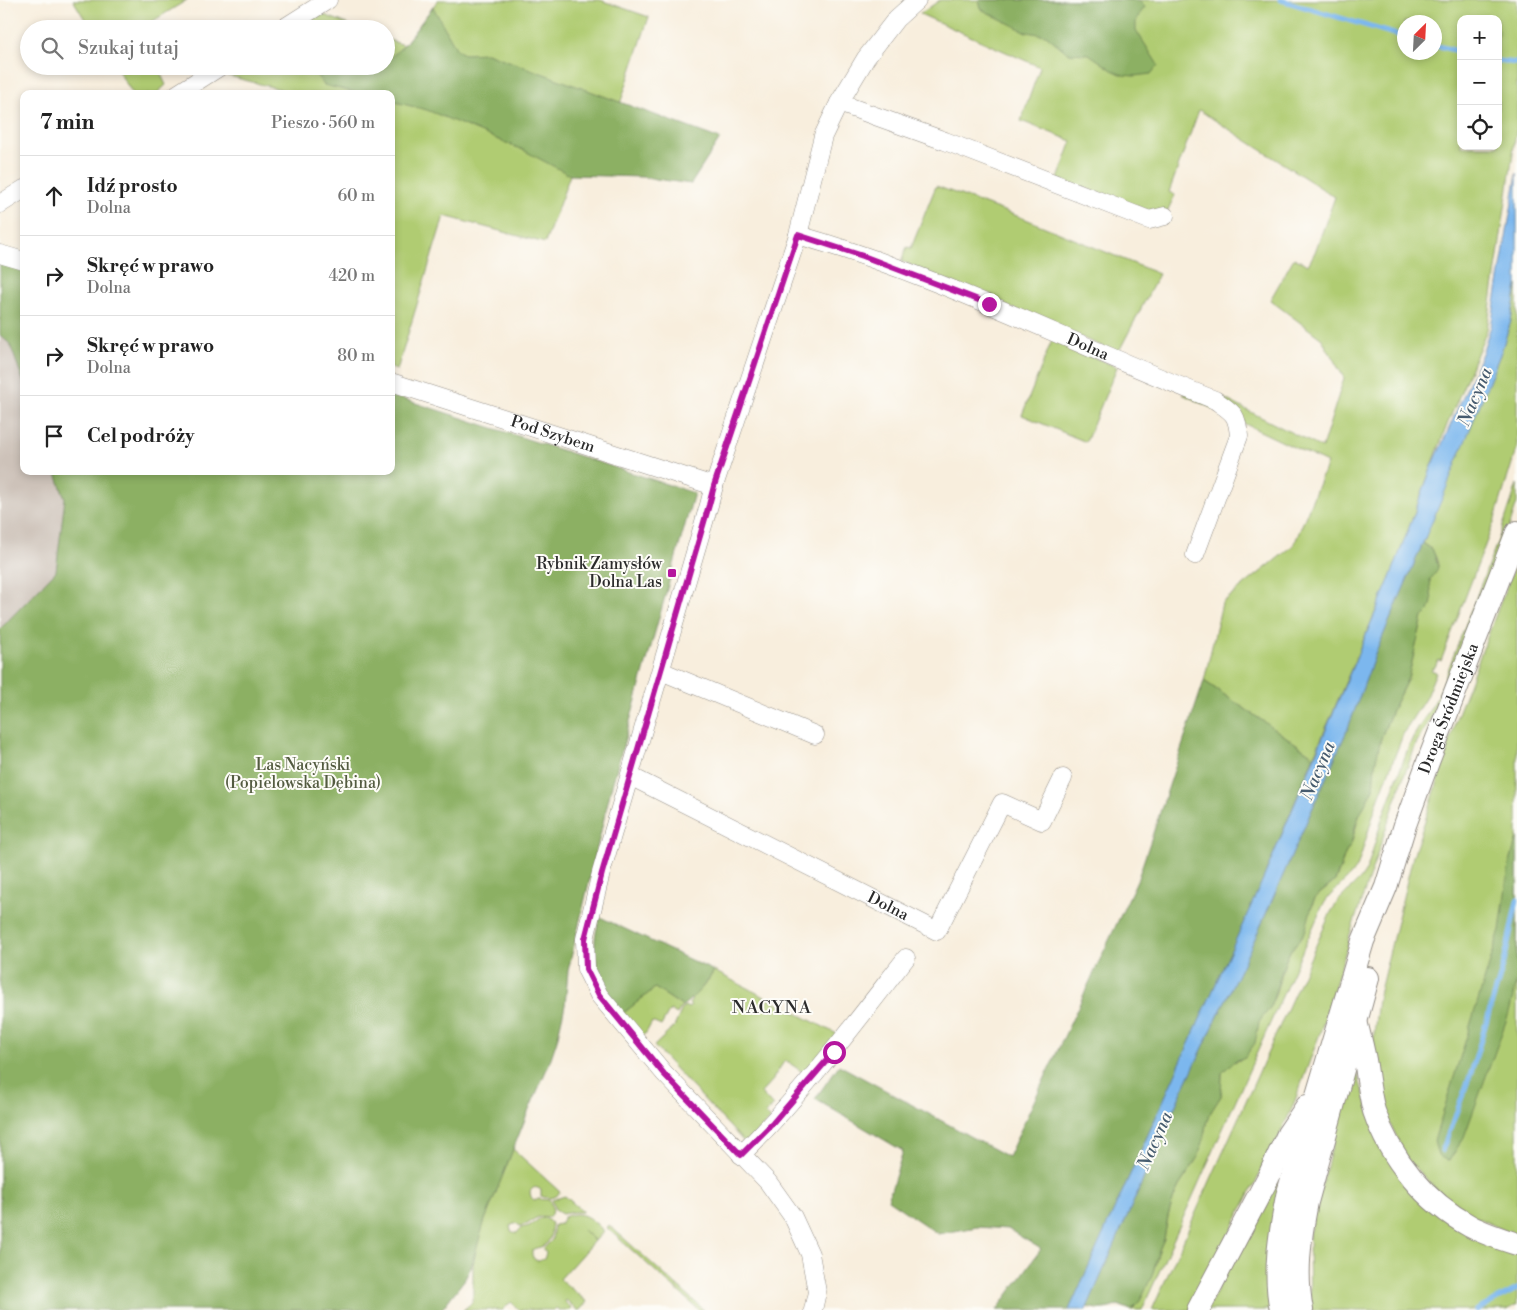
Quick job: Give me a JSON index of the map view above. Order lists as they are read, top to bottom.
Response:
{
  "streets": {
    "main road": ["Droga Śródmiejska"],
    "street": ["Dolna", "Pod Szybem"]
  },
  "districts": ["NACYNA"],
  "water": ["Nacyna"],
  "parks": ["Las Nacyński (Popielowska Dębina)"],
  "places": {
    "transit": ["Rybnik Zamysłów Dolna Las"]
  },
  "north": "top right",
  "page": {
    "map_buttons": ["+", "−"],
    "search": "Szukaj tutaj",
    "heading": ["7 min", "Pieszo · 560 m"],
    "list": [
      ["Idź prosto", "Dolna", "60 m"],
      ["Skręć w prawo", "Dolna", "420 m"],
      ["Skręć w prawo", "Dolna", "80 m"],
      "Cel podróży"
    ]
  }
}
